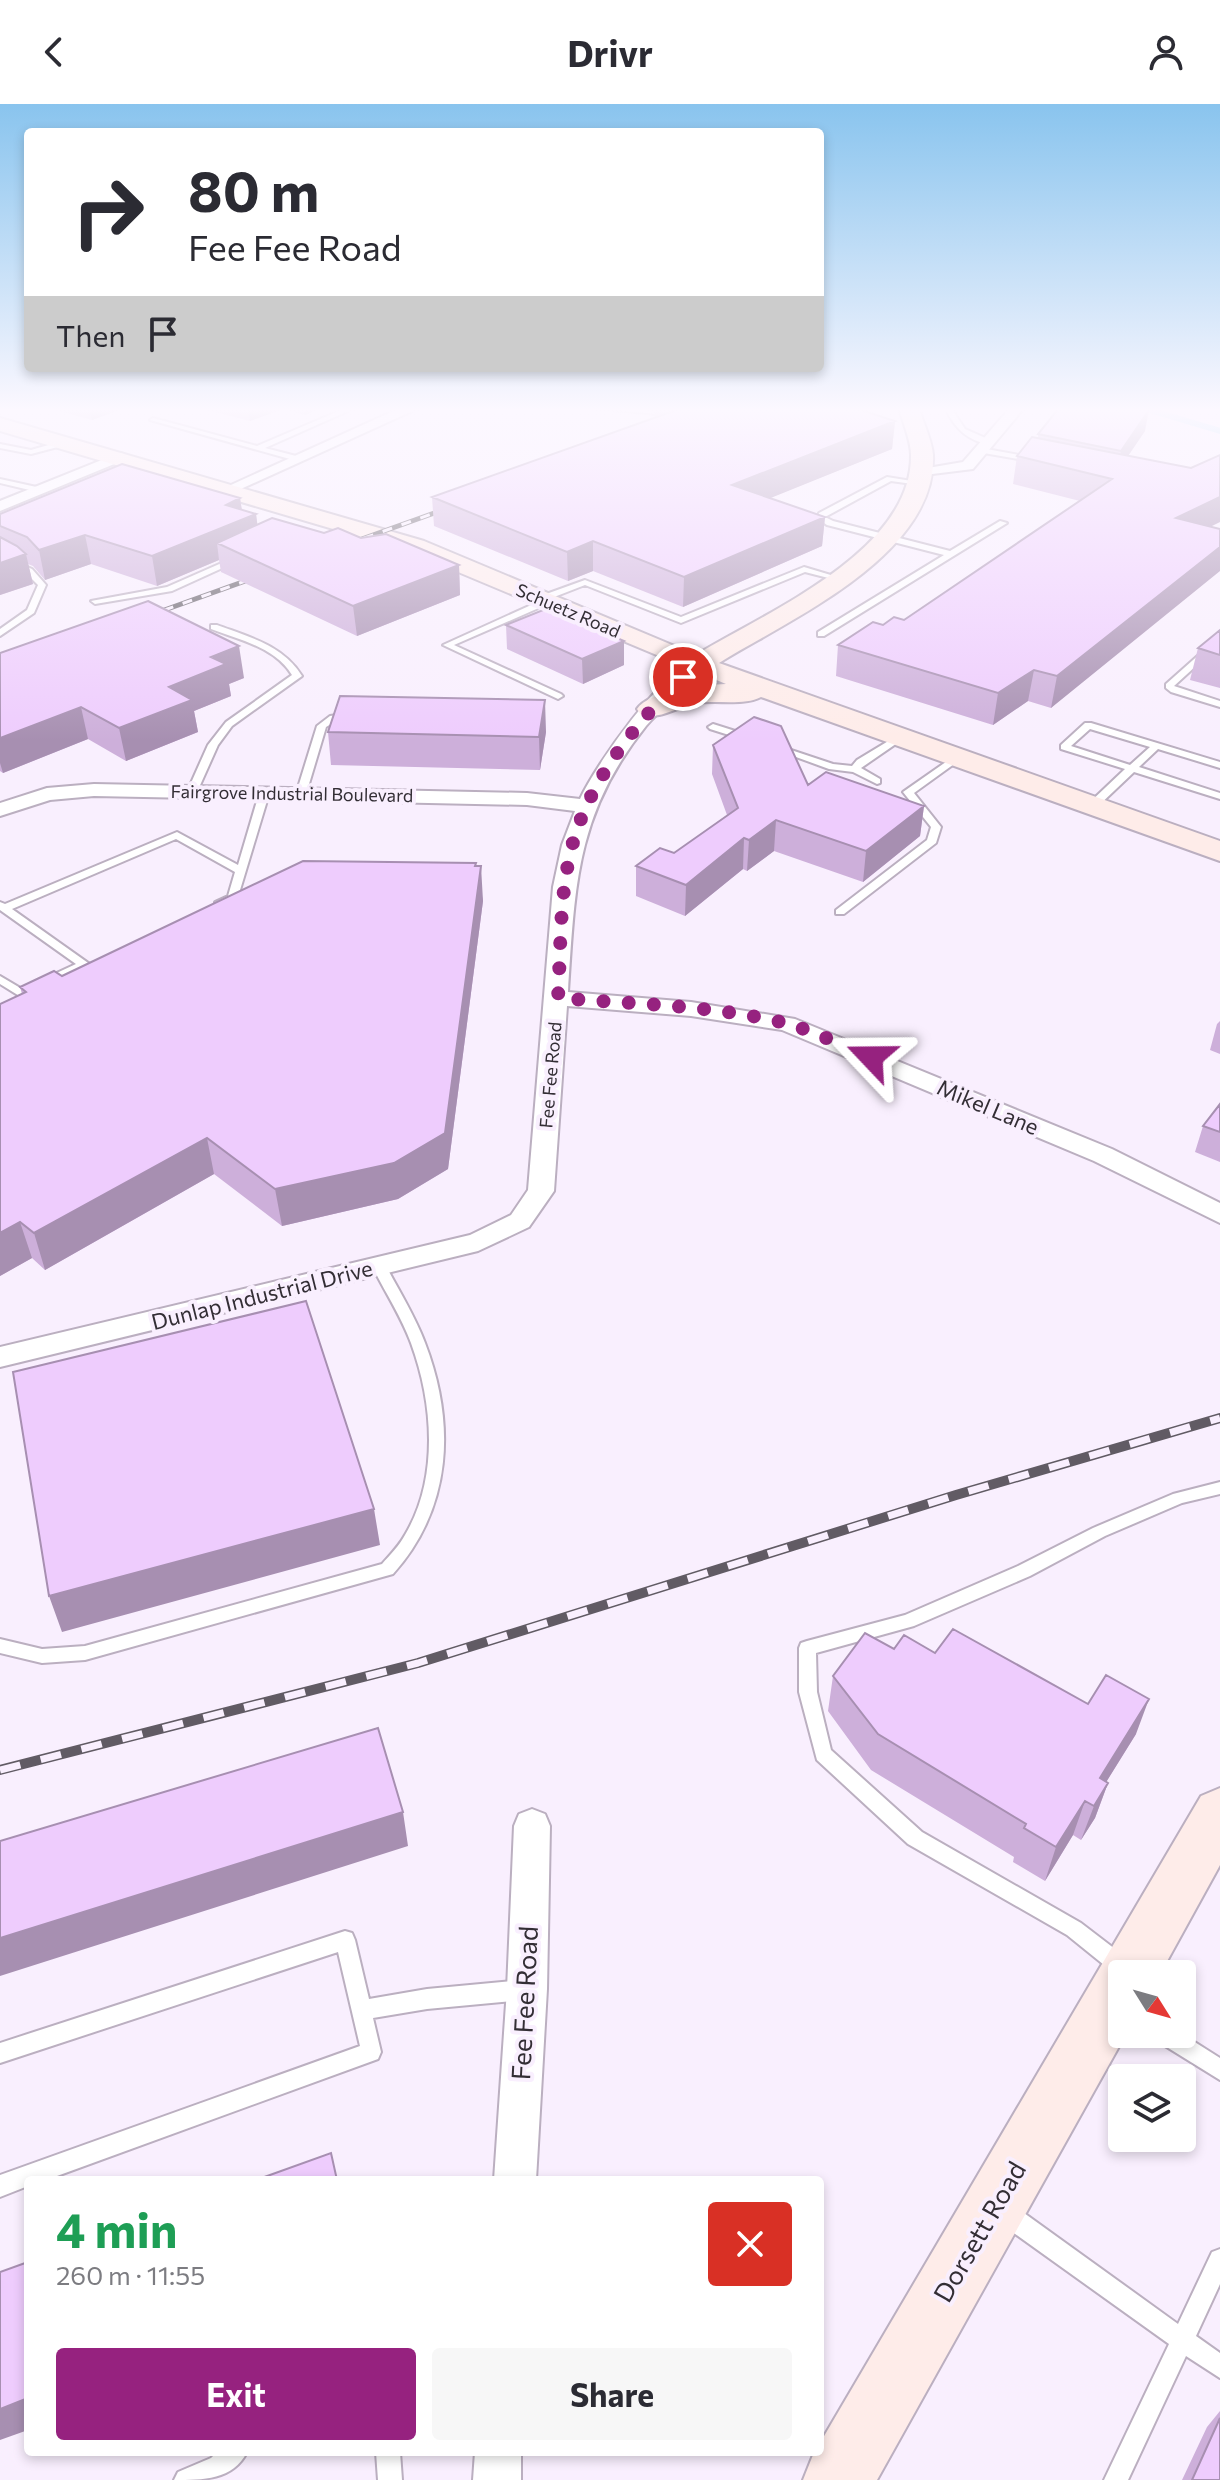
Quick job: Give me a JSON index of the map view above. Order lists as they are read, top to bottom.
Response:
{
  "streets": {
    "main road": ["Schuetz Road", "Fee Fee Road", "Dorsett Road"],
    "street": ["Fairgrove Industrial Boulevard", "Mikel Lane", "Dunlap Industrial Drive"]
  },
  "crossings": [
    ["Schuetz Road", "Fee Fee Road"],
    ["Fairgrove Industrial Boulevard", "Fee Fee Road"],
    ["Fee Fee Road", "Mikel Lane"],
    ["Fee Fee Road", "Dunlap Industrial Drive"]
  ],
  "north": "bottom right",
  "page": {
    "header": "Drivr",
    "turn": ["80 m", "Fee Fee Road"],
    "then": "Then",
    "heading": ["4 min", "260 m · 11:55"],
    "buttons": ["Exit", "Share"]
  }
}
